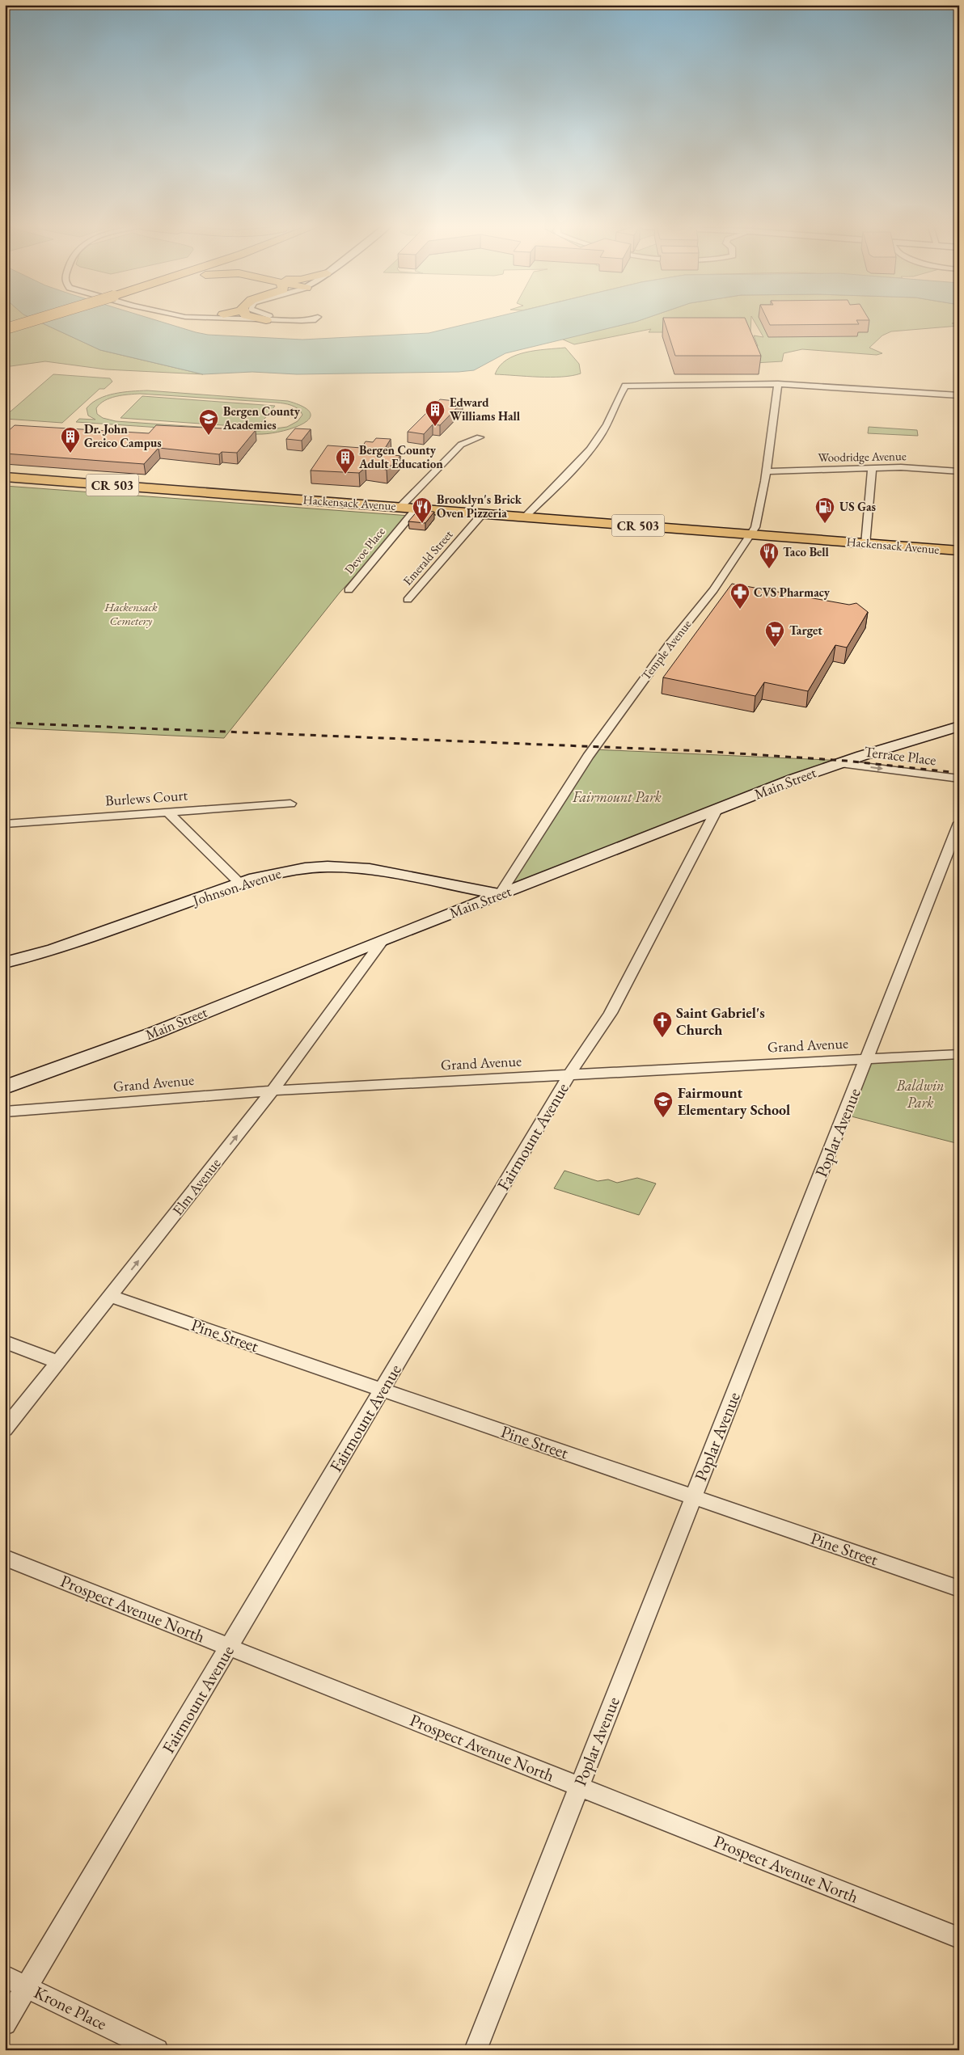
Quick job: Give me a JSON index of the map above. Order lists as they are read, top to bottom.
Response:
{
  "streets": {
    "main road": [
      "CR 503",
      "Hackensack Avenue",
      "Main Street",
      "Johnson Avenue"
    ],
    "street": [
      "Woodridge Avenue",
      "Devoe Place",
      "Emerald Street",
      "Temple Avenue",
      "Terrace Place",
      "Burlews Court",
      "Grand Avenue",
      "Poplar Avenue",
      "Fairmount Avenue",
      "Elm Avenue",
      "Pine Street",
      "Prospect Avenue North",
      "Krone Place"
    ]
  },
  "crossings": [
    ["Woodridge Avenue", "Temple Avenue"],
    ["Hackensack Avenue", "Devoe Place"],
    ["Hackensack Avenue", "Emerald Street"],
    ["Hackensack Avenue", "Temple Avenue"],
    ["Temple Avenue", "Main Street"],
    ["Temple Avenue", "Johnson Avenue"],
    ["Terrace Place", "Main Street"],
    ["Main Street", "Johnson Avenue"],
    ["Main Street", "Fairmount Avenue"],
    ["Main Street", "Elm Avenue"],
    ["Grand Avenue", "Poplar Avenue"],
    ["Grand Avenue", "Fairmount Avenue"],
    ["Grand Avenue", "Elm Avenue"],
    ["Poplar Avenue", "Pine Street"],
    ["Poplar Avenue", "Prospect Avenue North"],
    ["Fairmount Avenue", "Pine Street"],
    ["Fairmount Avenue", "Prospect Avenue North"],
    ["Fairmount Avenue", "Krone Place"],
    ["Elm Avenue", "Pine Street"]
  ],
  "one_way": ["Terrace Place", "Elm Avenue"],
  "parks": ["Hackensack Cemetery", "Fairmount Park", "Baldwin Park"],
  "places": {
    "building": ["Edward Williams Hall", "Dr. John Greico Campus", "Bergen County Adult Education"],
    "school or university": ["Bergen County Academies", "Fairmount Elementary School"],
    "restaurant": ["Brooklyn's Brick Oven Pizzeria", "Taco Bell"],
    "fuel station": ["US Gas"],
    "pharmacy": ["CVS Pharmacy"],
    "supermarket": ["Target"],
    "church": ["Saint Gabriel's Church"]
  }
}
